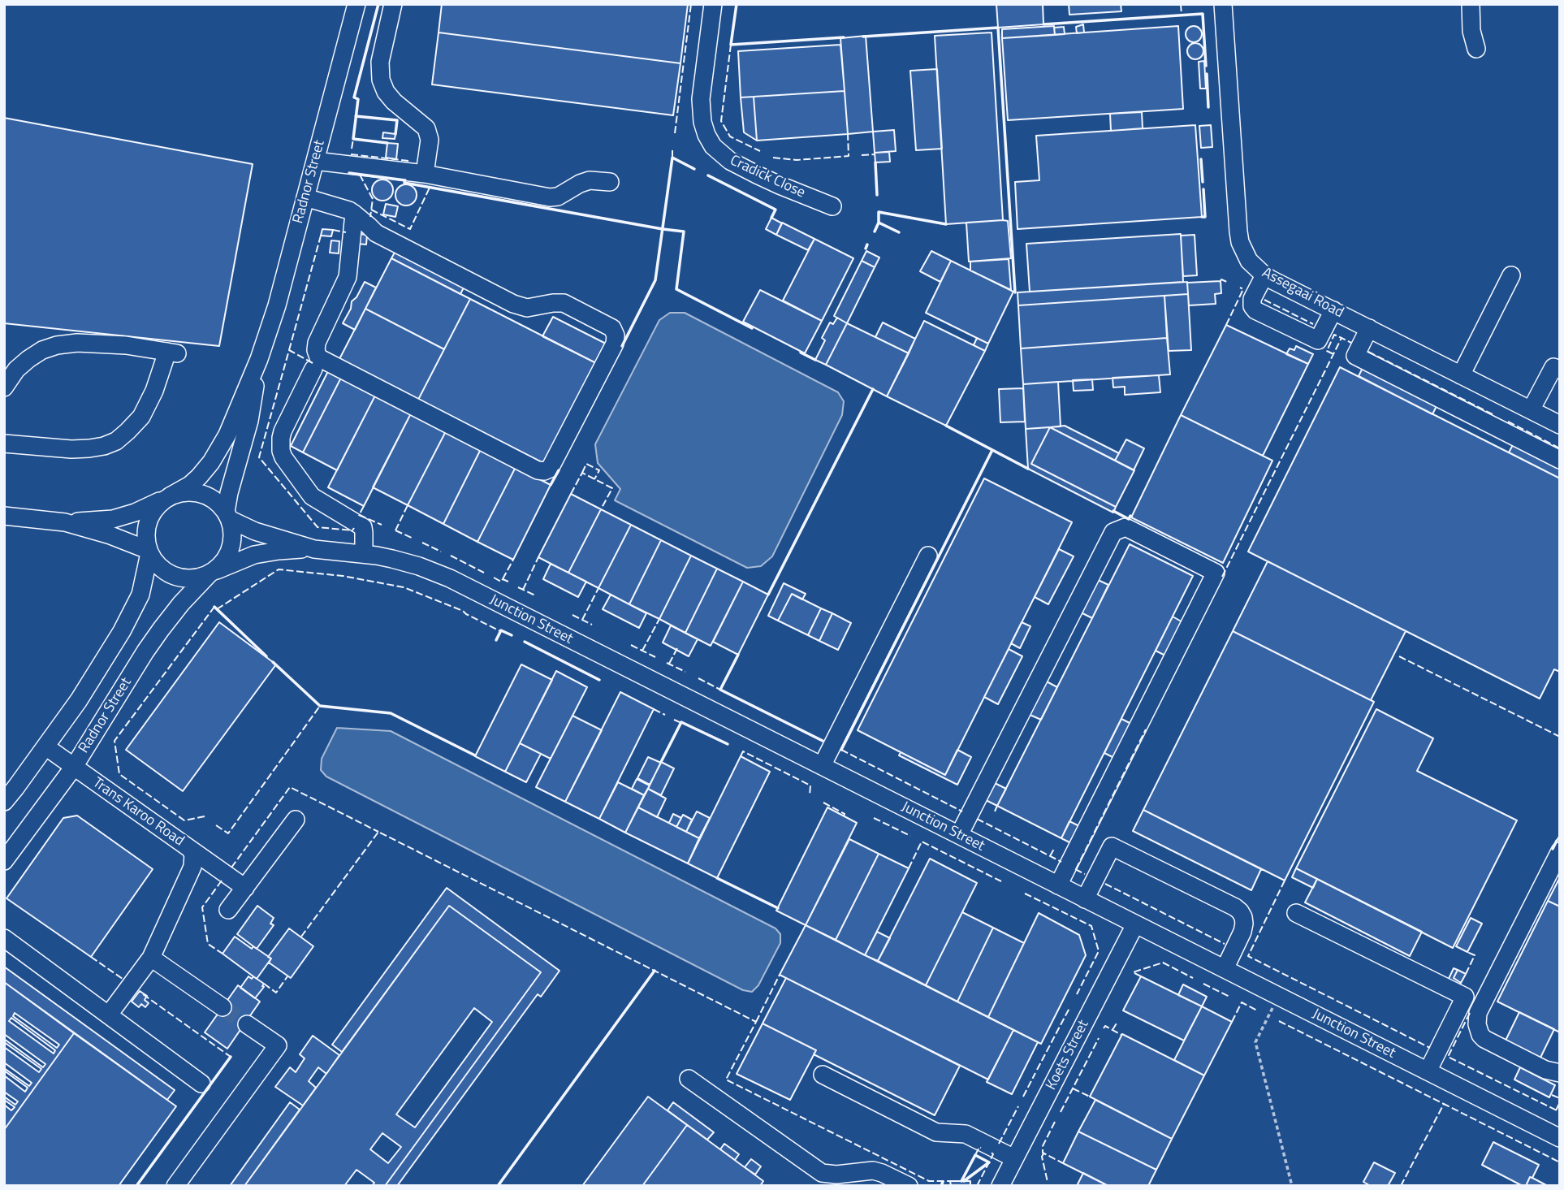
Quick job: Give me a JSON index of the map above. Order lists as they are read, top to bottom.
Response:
{
  "streets": {
    "street": [
      "Cradick Close",
      "Radnor Street",
      "Assegaai Road",
      "Junction Street",
      "Trans Karoo Road",
      "Koets Street"
    ]
  },
  "crossings": [
    ["Radnor Street", "Junction Street"],
    ["Radnor Street", "Trans Karoo Road"],
    ["Junction Street", "Koets Street"]
  ]
}
